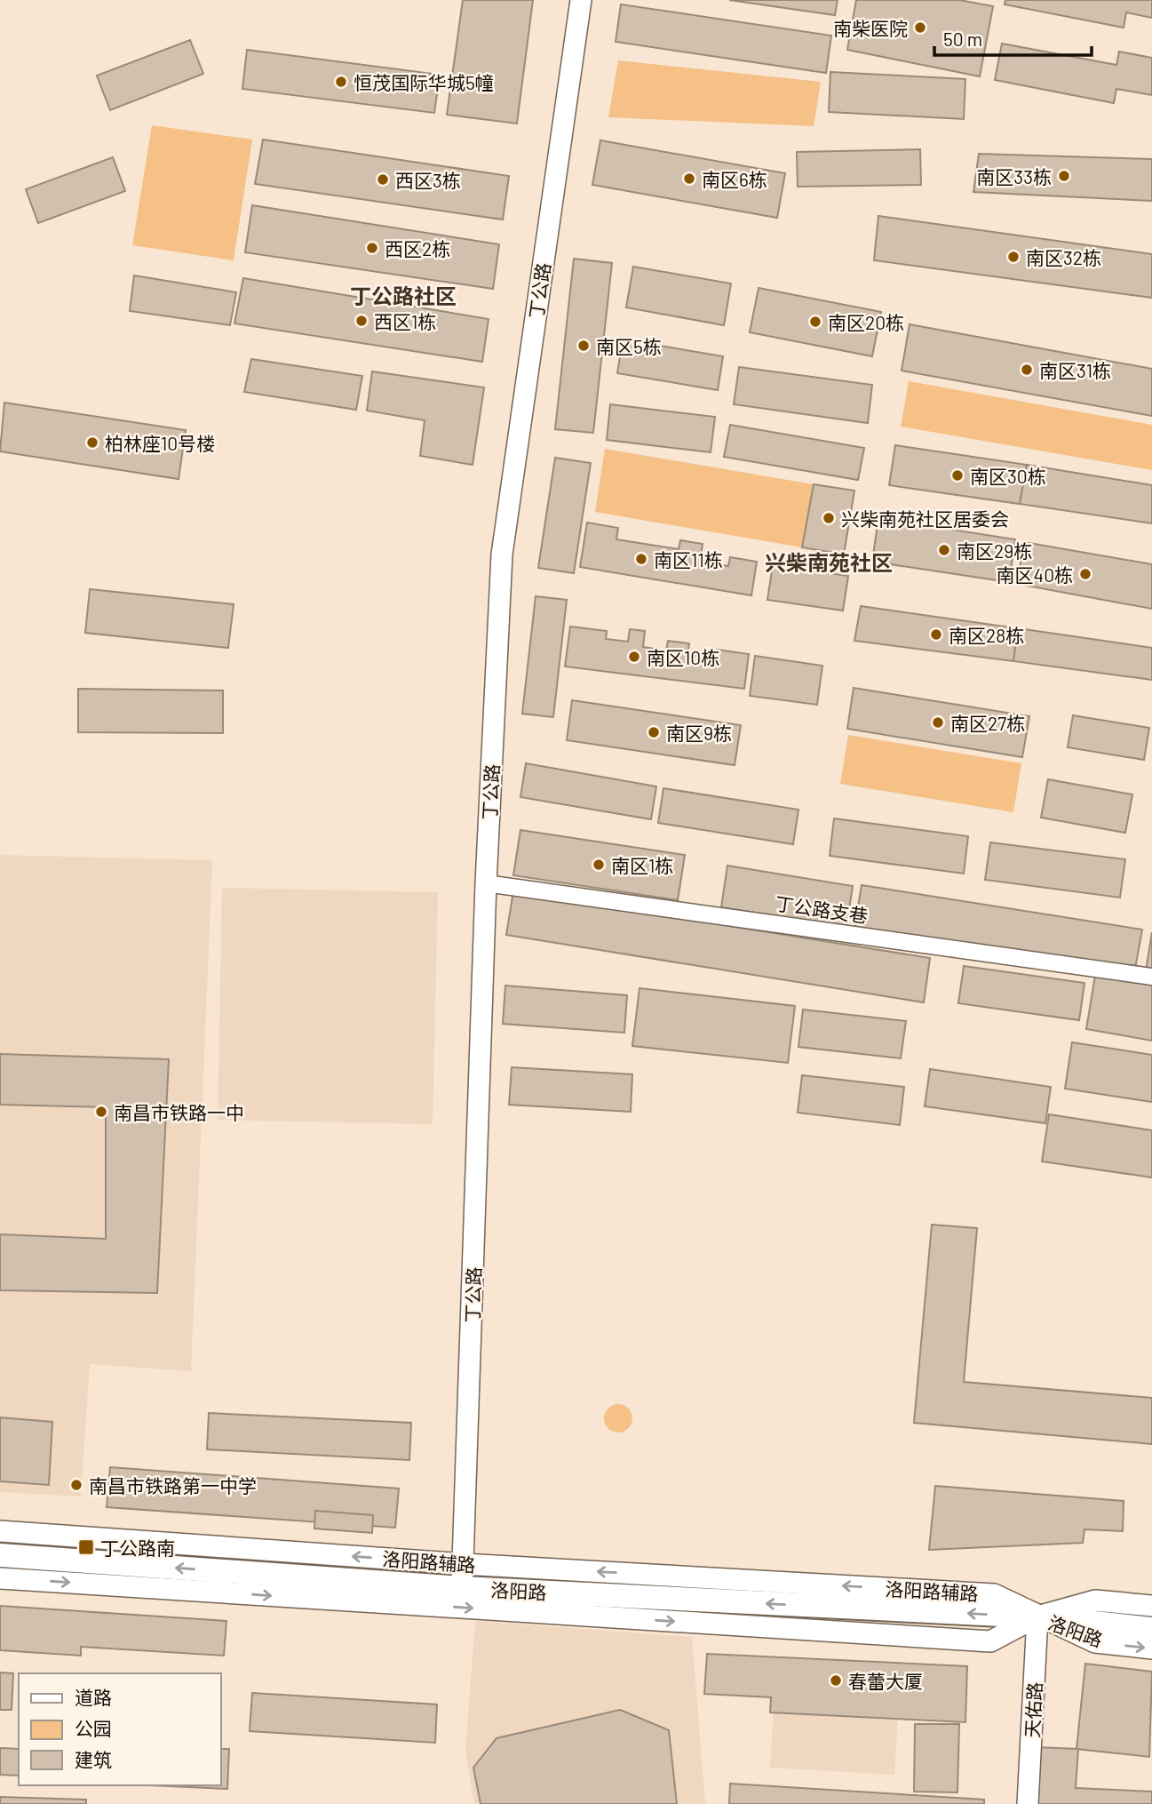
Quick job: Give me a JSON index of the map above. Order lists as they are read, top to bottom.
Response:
{
  "streets": {
    "main road": ["洛阳路"],
    "street": [
      "丁公路",
      "丁公路支巷",
      "洛阳路辅路",
      "天佑路"
    ]
  },
  "crossings": [
    ["丁公路", "丁公路支巷"],
    ["丁公路", "洛阳路辅路"],
    ["丁公路", "洛阳路"],
    ["洛阳路辅路", "洛阳路"],
    ["洛阳路辅路", "天佑路"],
    ["洛阳路", "天佑路"]
  ],
  "districts": ["丁公路社区", "兴柴南苑社区"],
  "places": {
    "other": [
      "南柴医院",
      "恒茂国际华城5幢",
      "南区33栋",
      "南区6栋",
      "西区3栋",
      "西区2栋",
      "南区32栋",
      "西区1栋",
      "南区20栋",
      "南区5栋",
      "南区31栋",
      "柏林座10号楼",
      "南区30栋",
      "兴柴南苑社区居委会",
      "南区29栋",
      "南区11栋",
      "南区40栋",
      "南区28栋",
      "南区10栋",
      "南区27栋",
      "南区9栋",
      "南区1栋",
      "南昌市铁路一中",
      "南昌市铁路第一中学",
      "春蕾大厦"
    ],
    "transit": ["丁公路南"]
  },
  "legend": ["道路", "公园", "建筑"],
  "scale_bar": "50 m"
}
